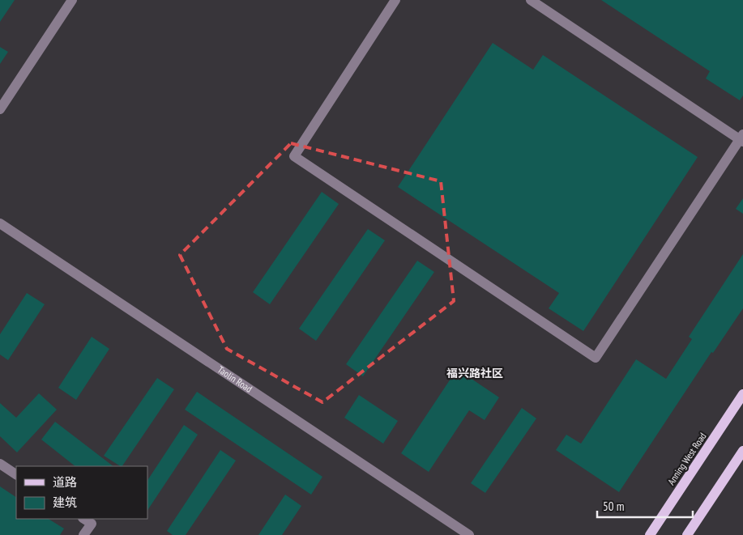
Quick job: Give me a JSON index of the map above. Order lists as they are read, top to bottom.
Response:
{
  "streets": {
    "main road": ["Anning West Road"],
    "street": ["Taolin Road"]
  },
  "districts": ["福兴路社区"],
  "legend": ["道路", "建筑"],
  "scale_bar": "50 m"
}
